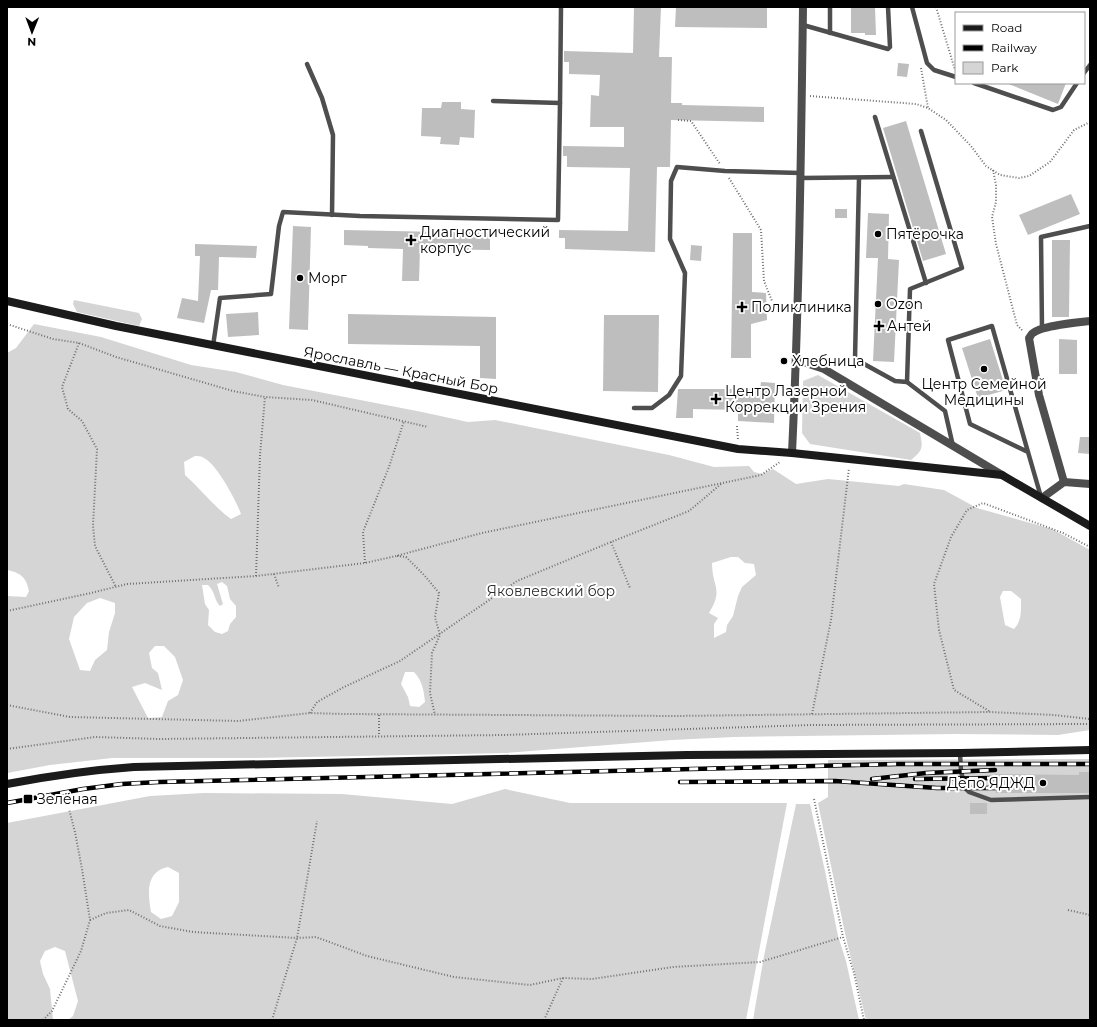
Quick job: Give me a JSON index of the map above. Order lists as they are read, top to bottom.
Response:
{
  "streets": {
    "street": ["Ярославль — Красный Бор"]
  },
  "parks": ["Яковлевский бор"],
  "places": {
    "other": [
      "Пятёрочка",
      "Морг",
      "Ozon",
      "Хлебница",
      "Центр Семейной Медицины",
      "Депо ЯДЖД"
    ],
    "health": [
      "Диагностический корпус",
      "Поликлиника",
      "Антей",
      "Центр Лазерной Коррекции Зрения"
    ],
    "transit": ["Зелёная"]
  },
  "legend": ["Road", "Railway", "Park"],
  "north": "bottom"
}
